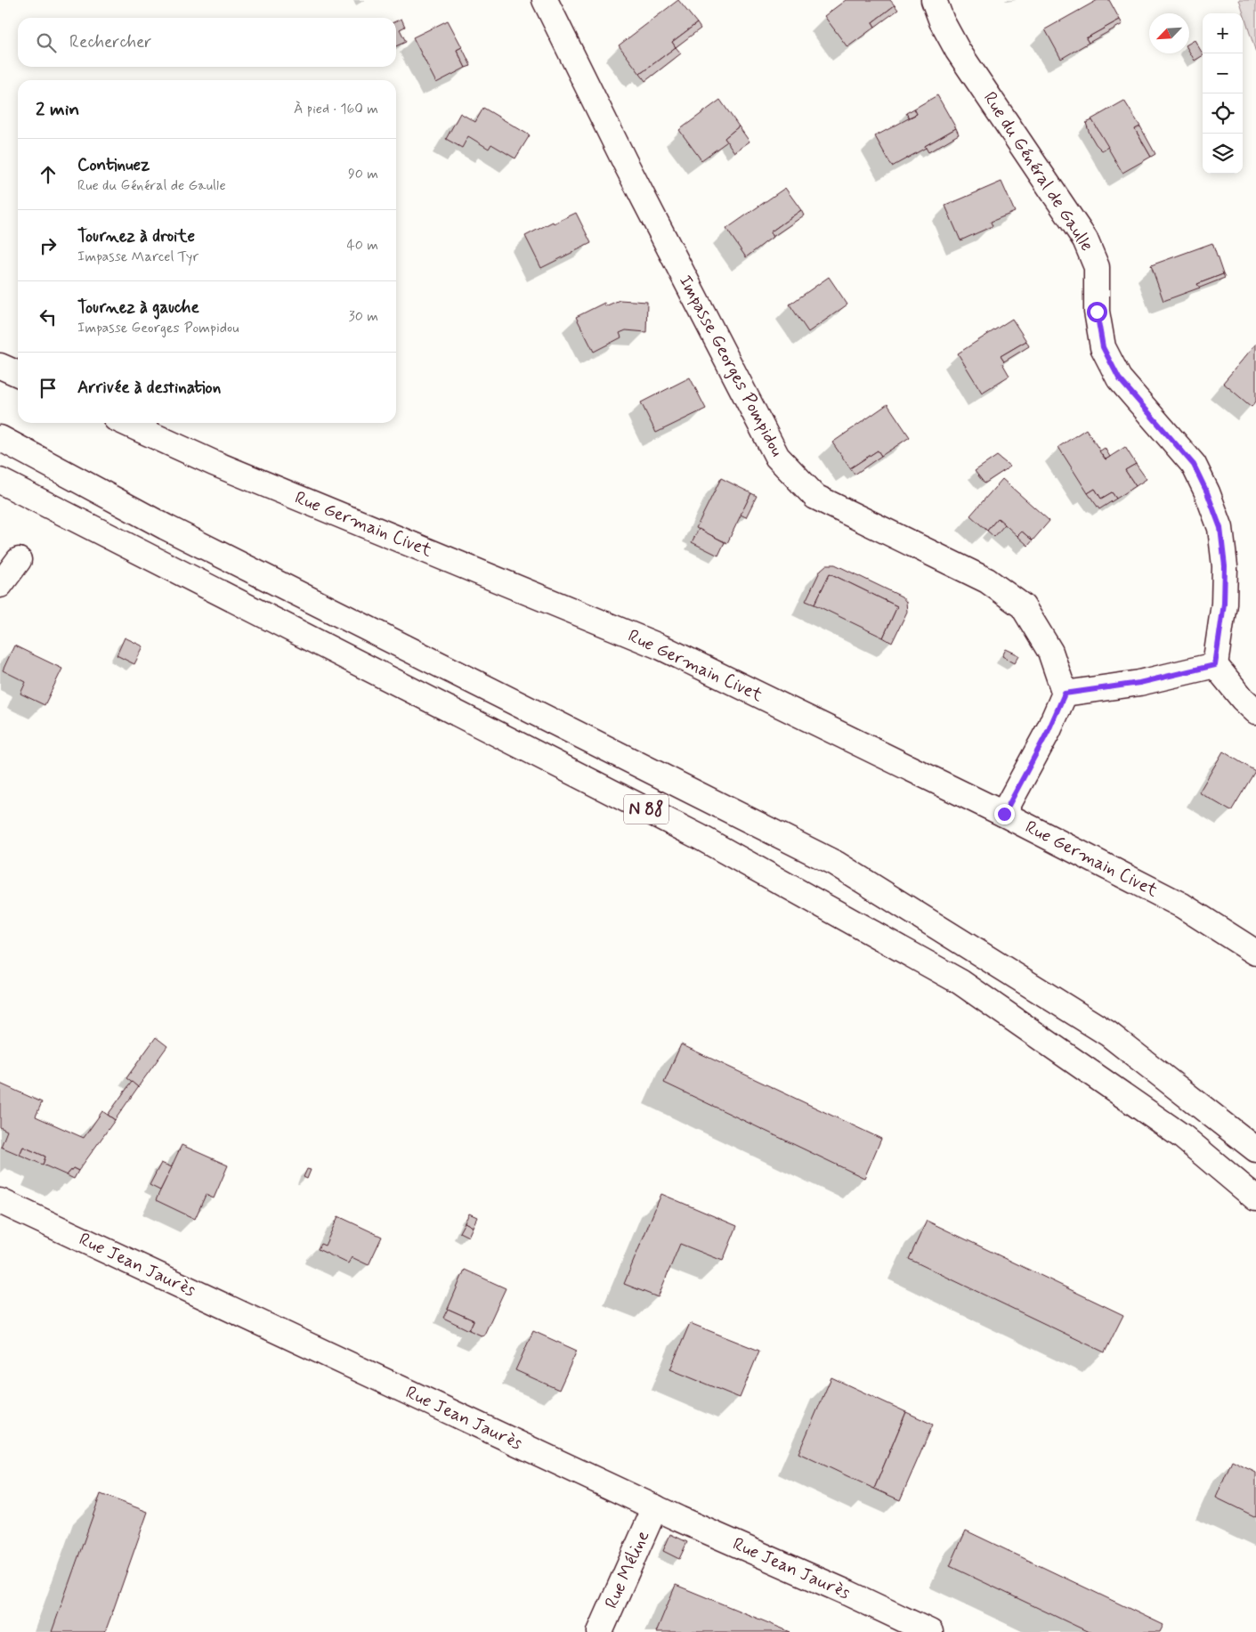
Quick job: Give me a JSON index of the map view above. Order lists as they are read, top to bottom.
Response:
{
  "streets": {
    "main road": [
      "Rue du Général de Gaulle",
      "Impasse Georges Pompidou",
      "Rue Germain Civet",
      "N 88",
      "Rue Jean Jaurès",
      "Rue Méline"
    ]
  },
  "crossings": [
    ["Rue Jean Jaurès", "Rue Méline"]
  ],
  "north": "bottom left",
  "page": {
    "map_buttons": ["+", "−"],
    "search": "Rechercher",
    "heading": ["2 min", "À pied · 160 m"],
    "list": [
      ["Continuez", "Rue du Général de Gaulle", "90 m"],
      ["Tournez à droite", "Impasse Marcel Tyr", "40 m"],
      ["Tournez à gauche", "Impasse Georges Pompidou", "30 m"],
      "Arrivée à destination"
    ]
  }
}
